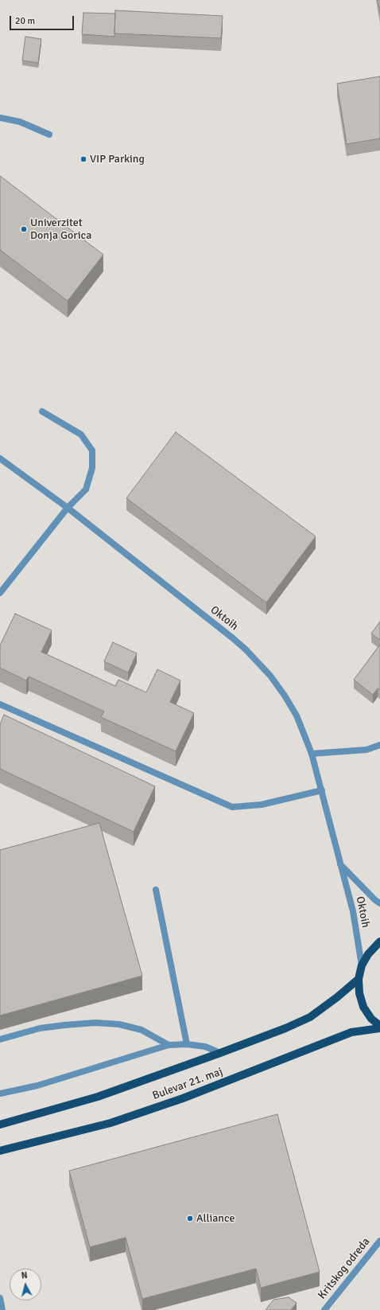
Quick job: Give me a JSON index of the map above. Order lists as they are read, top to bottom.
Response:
{
  "streets": {
    "main road": ["Bulevar 21. maj"],
    "street": ["Oktoih", "Kritskog odreda"]
  },
  "places": ["VIP Parking", "Univerzitet Donja Gorica", "Alliance"],
  "scale_bar": "20 m",
  "north": "top"
}
